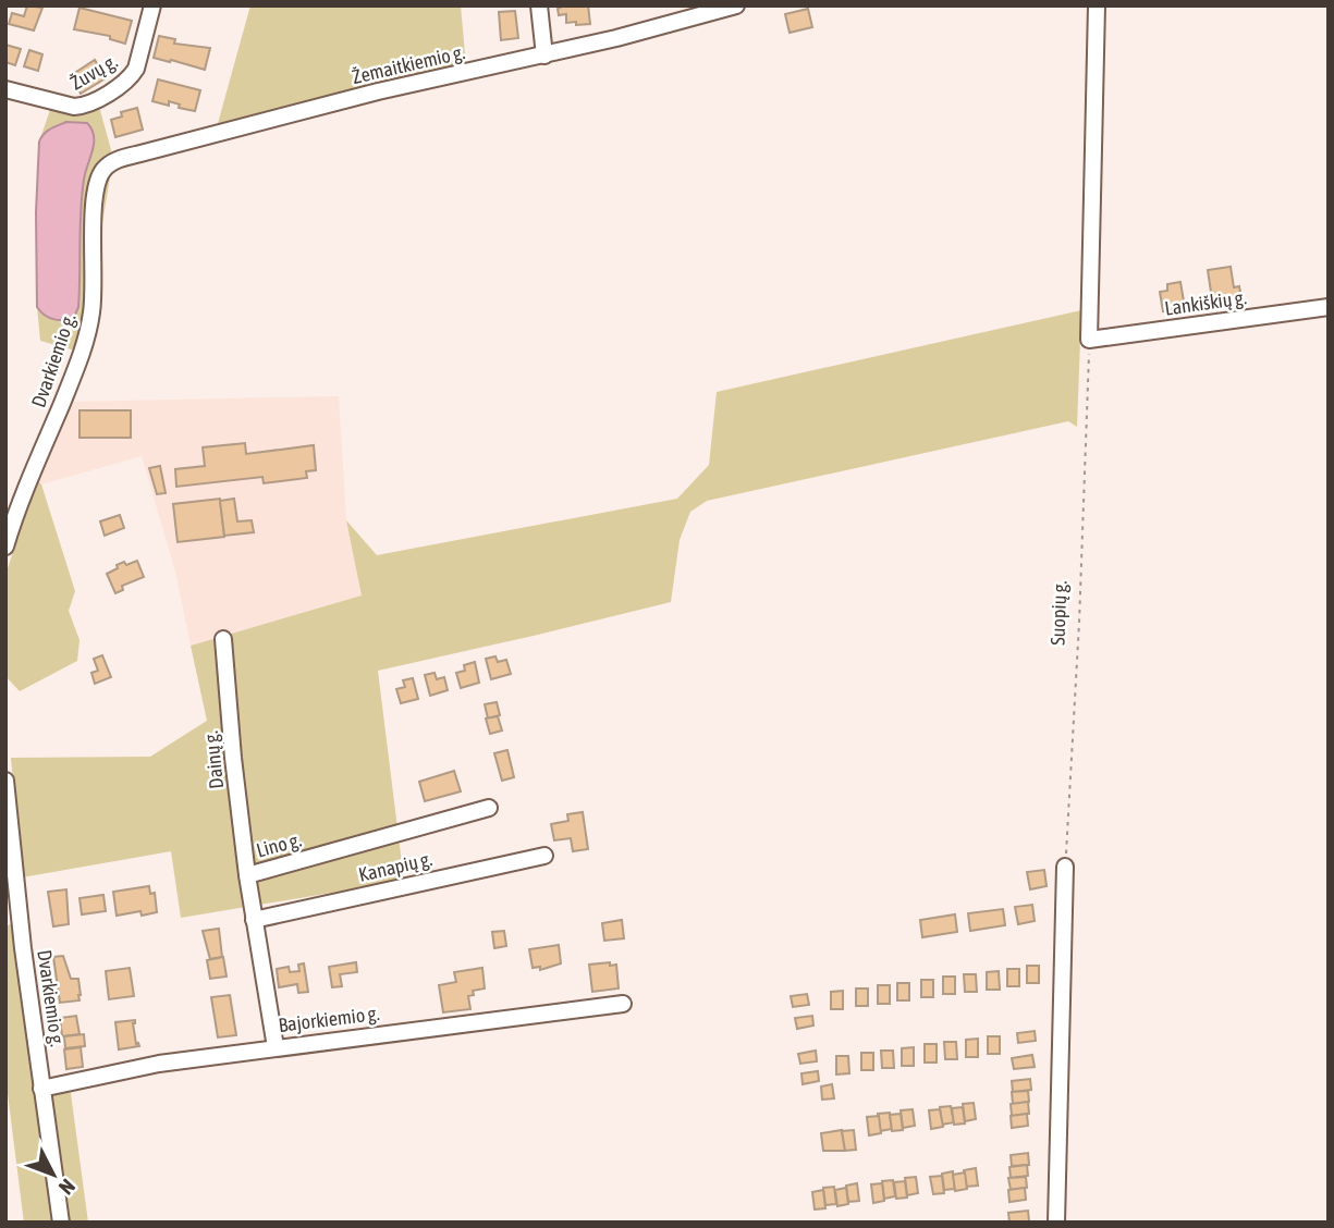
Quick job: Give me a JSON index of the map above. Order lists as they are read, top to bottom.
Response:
{
  "streets": {
    "street": [
      "Žemaitkiemio g.",
      "Žuvų g.",
      "Lankiškių g.",
      "Dvarkiemio g.",
      "Dainų g.",
      "Lino g.",
      "Kanapių g.",
      "Bajorkiemio g."
    ],
    "path": ["Suopių g."]
  },
  "crossings": [
    ["Žemaitkiemio g.", "Dvarkiemio g."],
    ["Lankiškių g.", "Suopių g."],
    ["Dvarkiemio g.", "Bajorkiemio g."],
    ["Dainų g.", "Lino g."],
    ["Lino g.", "Kanapių g."],
    ["Lino g.", "Bajorkiemio g."]
  ],
  "north": "bottom right"
}
